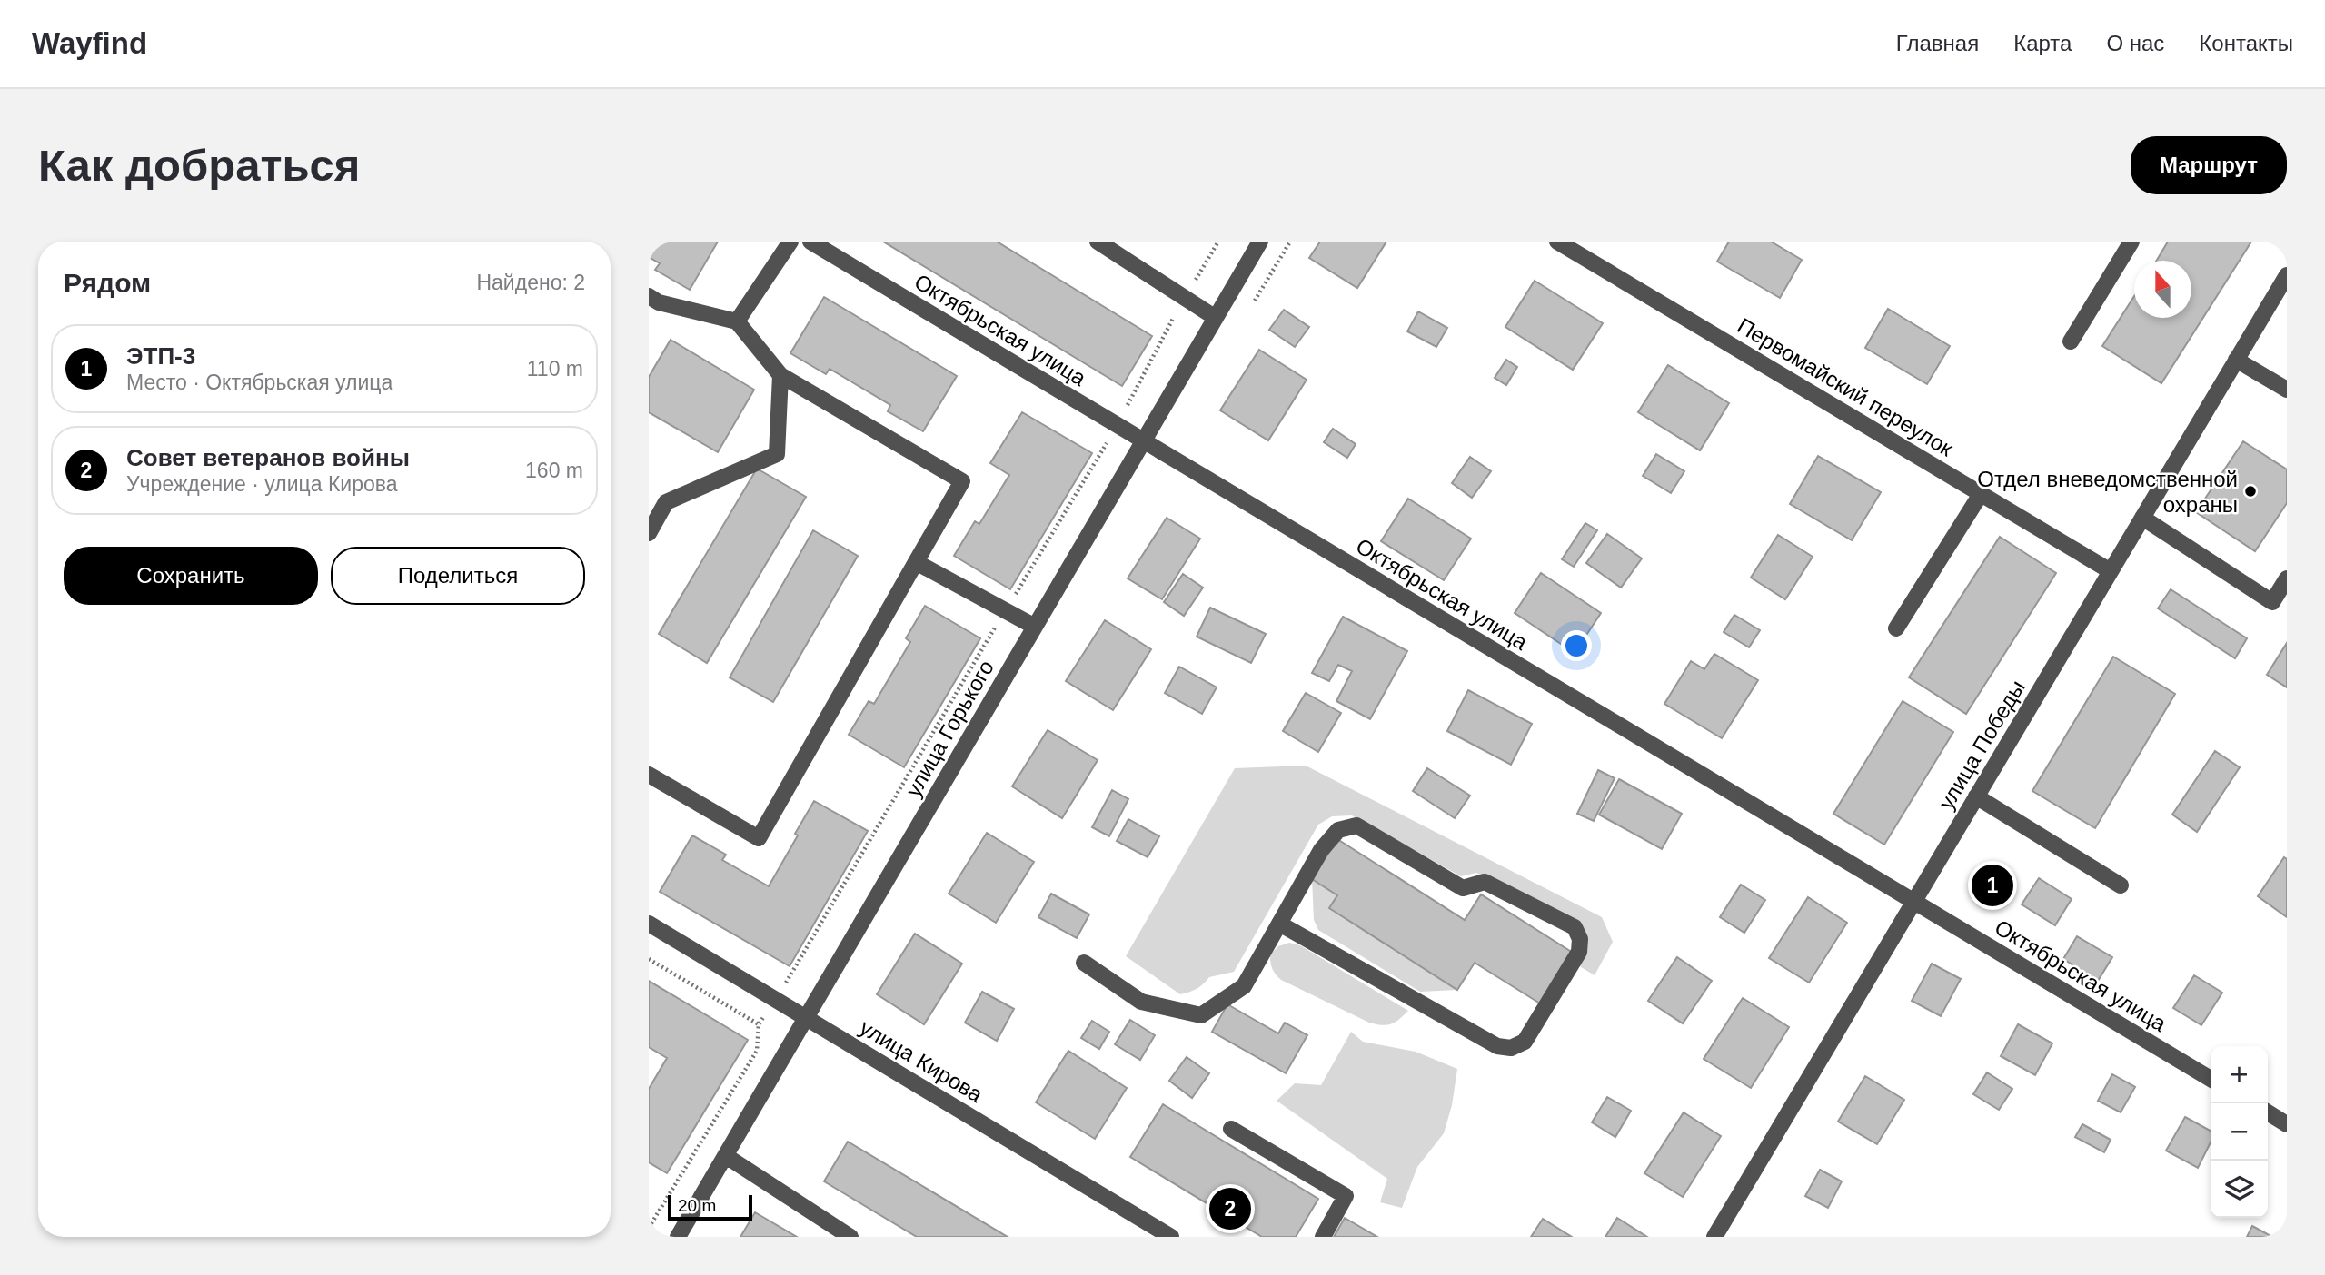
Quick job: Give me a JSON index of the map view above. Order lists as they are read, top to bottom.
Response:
{
  "streets": {
    "street": [
      "Октябрьская улица",
      "Первомайский переулок",
      "улица Горького",
      "улица Победы",
      "улица Кирова"
    ]
  },
  "crossings": [
    ["Октябрьская улица", "улица Горького"],
    ["Октябрьская улица", "улица Победы"],
    ["Первомайский переулок", "улица Победы"],
    ["улица Горького", "улица Кирова"]
  ],
  "places": ["Отдел вневедомственной охраны"],
  "scale_bar": "20 m",
  "north": "top",
  "page": {
    "header": "Wayfind",
    "nav": [
      "Главная",
      "Карта",
      "О нас",
      "Контакты"
    ],
    "buttons": [
      "Маршрут",
      ["Сохранить", "Поделиться"]
    ],
    "title": "Как добраться",
    "heading": ["Рядом", "Найдено: 2"],
    "list": [
      {
        "mark": "1",
        "name": "ЭТП-3",
        "note": "Место · Октябрьская улица",
        "value": "110 m"
      },
      {
        "mark": "2",
        "name": "Совет ветеранов войны",
        "note": "Учреждение · улица Кирова",
        "value": "160 m"
      }
    ],
    "pins": ["1", "2"],
    "map_buttons": ["+", "−"],
    "scale": "20 m"
  }
}
